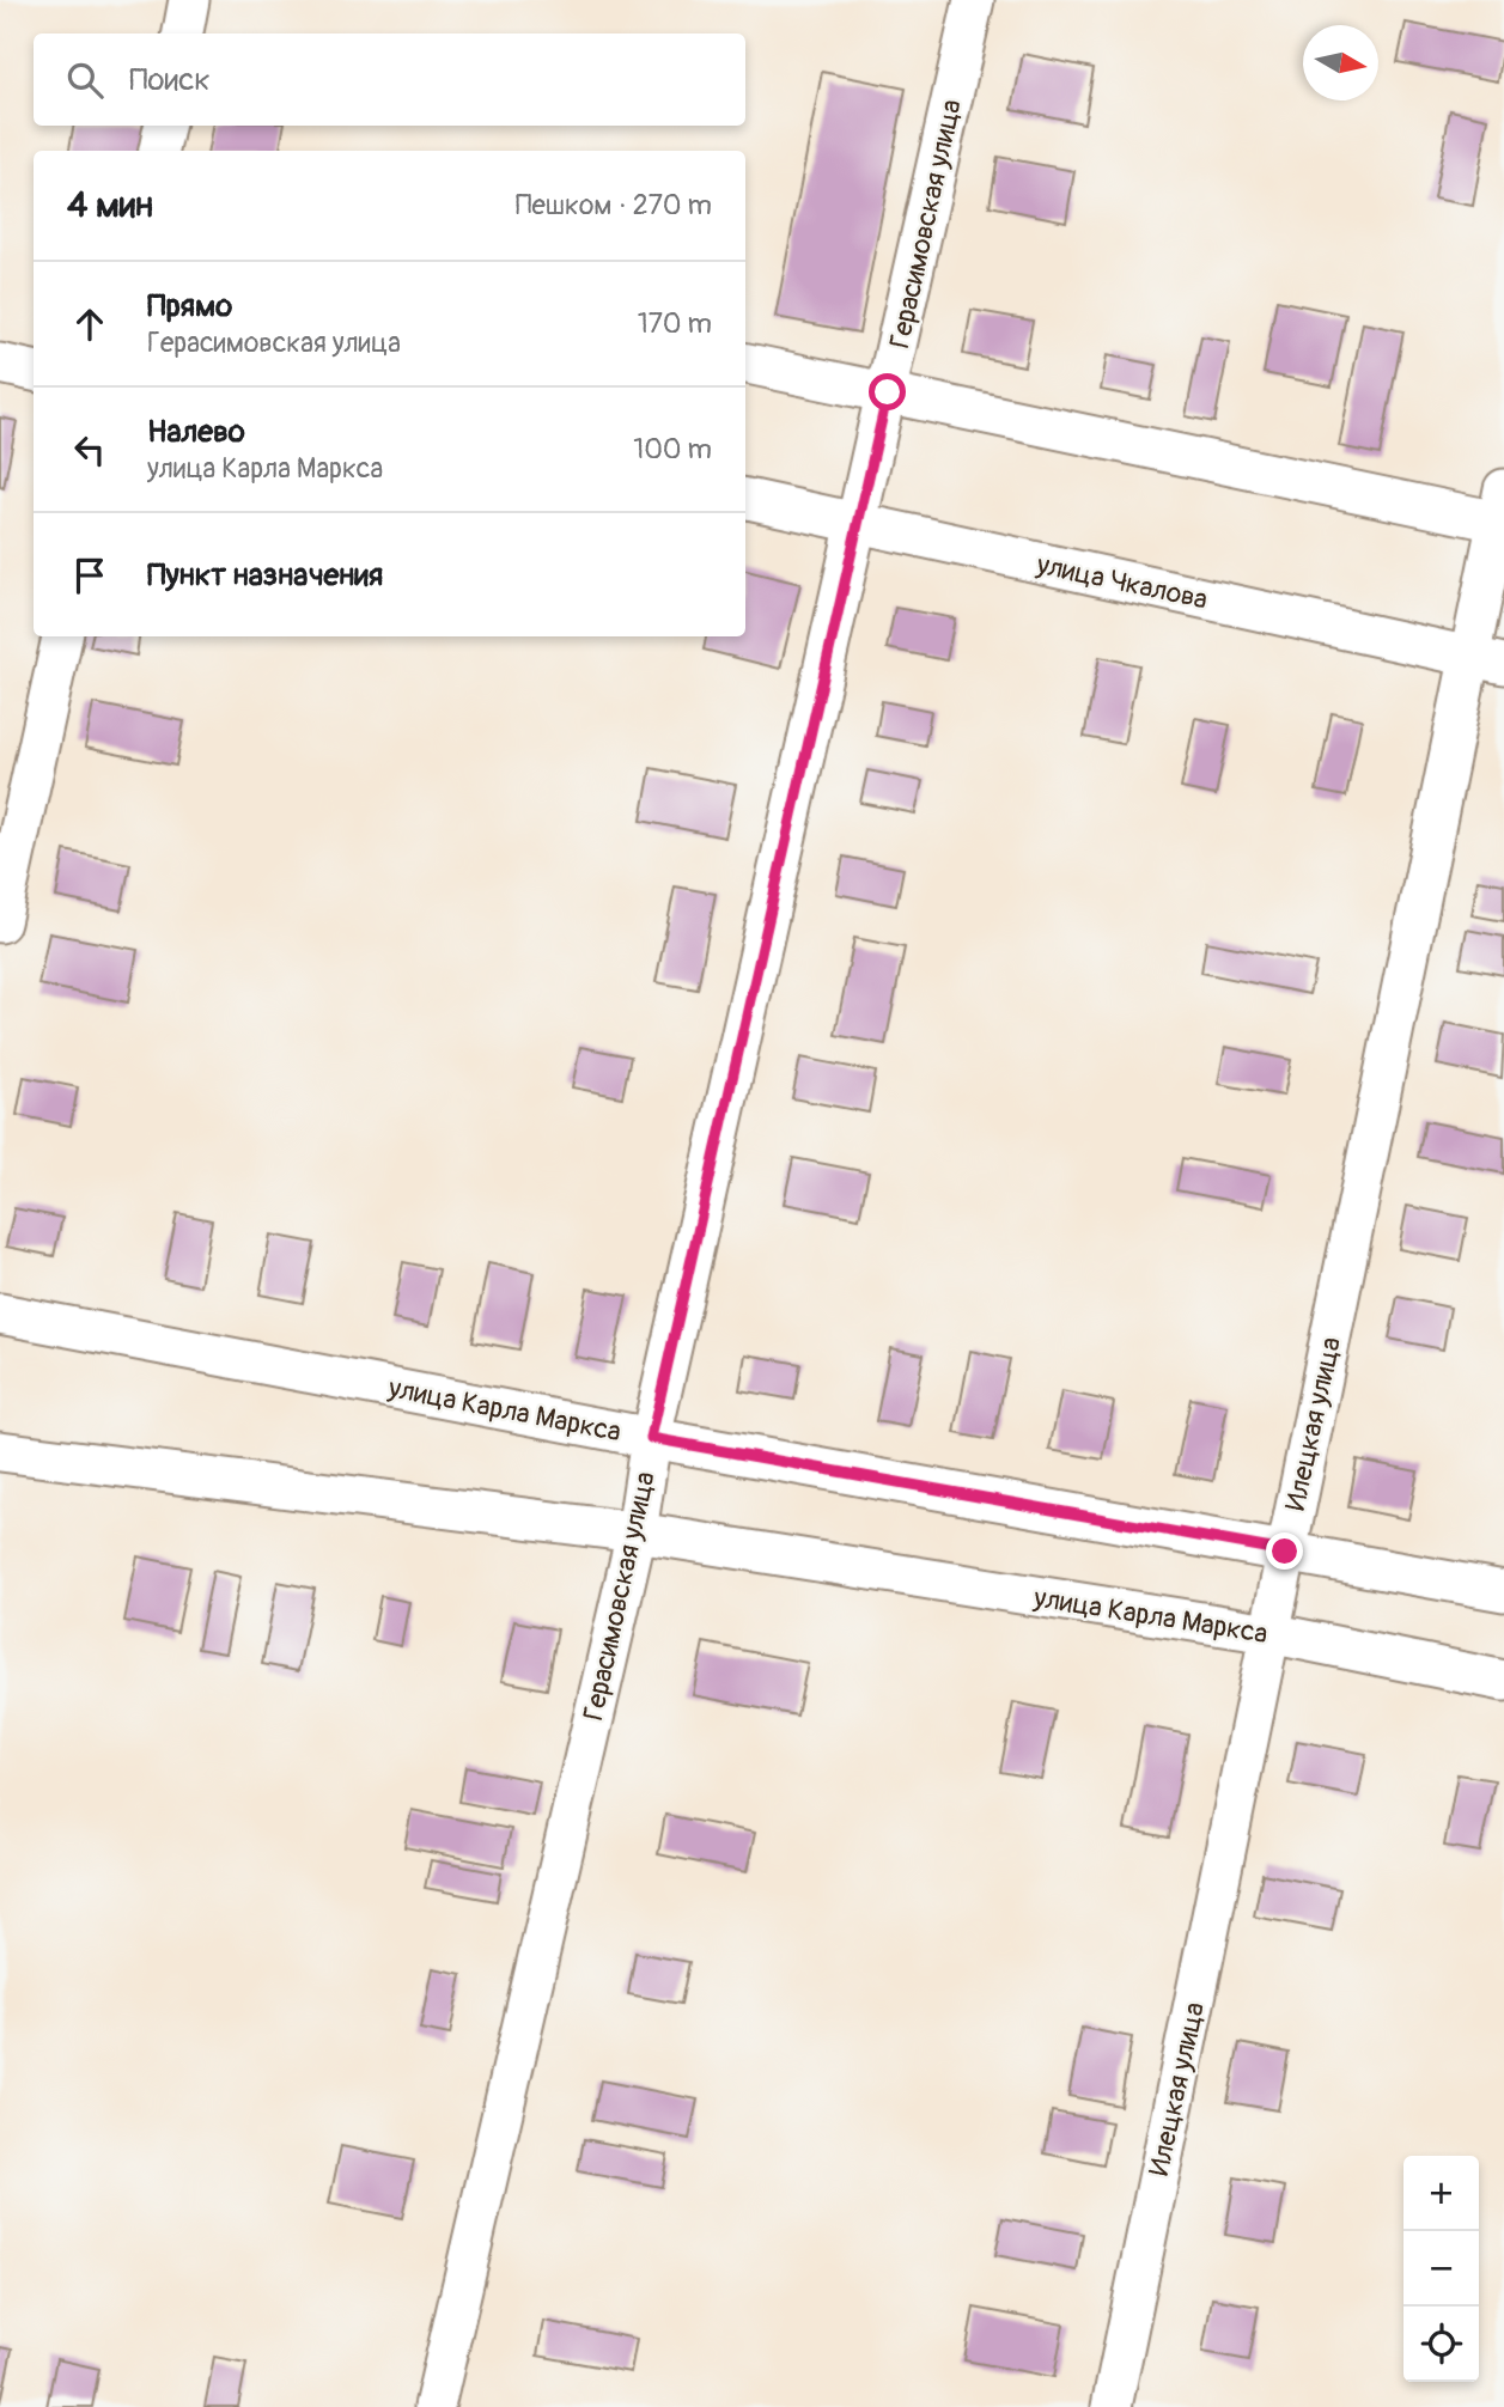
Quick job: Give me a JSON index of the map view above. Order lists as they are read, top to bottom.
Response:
{
  "streets": {
    "street": [
      "Герасимовская улица",
      "улица Чкалова",
      "улица Карла Маркса",
      "Илецкая улица"
    ]
  },
  "crossings": [
    ["Герасимовская улица", "улица Чкалова"],
    ["Герасимовская улица", "улица Карла Маркса"],
    ["улица Чкалова", "Илецкая улица"],
    ["улица Карла Маркса", "Илецкая улица"]
  ],
  "north": "right",
  "page": {
    "search": "Поиск",
    "heading": ["4 мин", "Пешком · 270 m"],
    "list": [
      ["Прямо", "Герасимовская улица", "170 m"],
      ["Налево", "улица Карла Маркса", "100 m"],
      "Пункт назначения"
    ],
    "map_buttons": ["+", "−"]
  }
}
